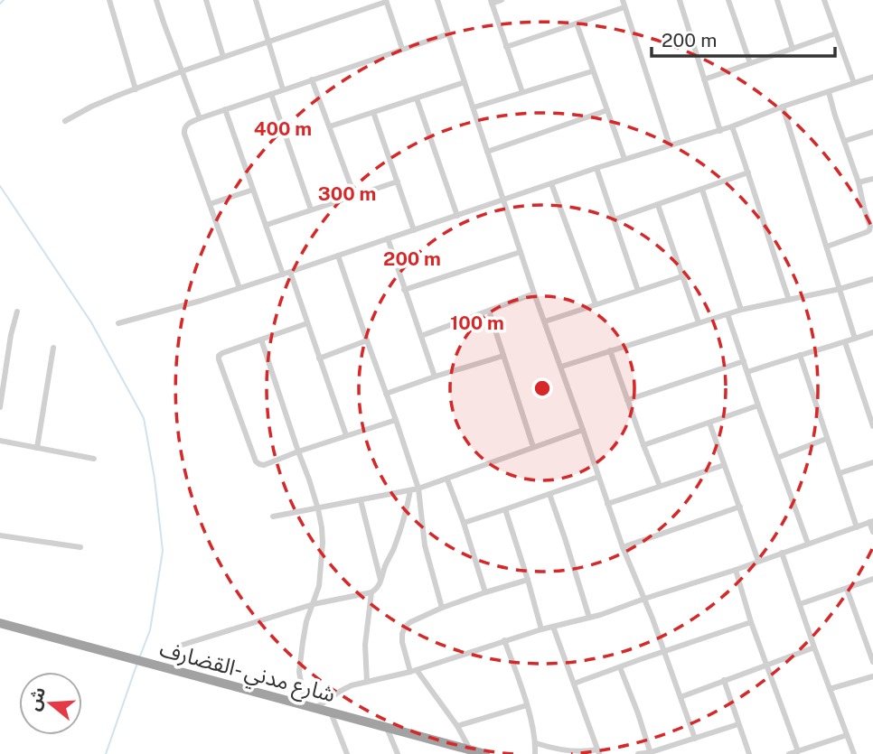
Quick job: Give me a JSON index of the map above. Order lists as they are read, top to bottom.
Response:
{
  "streets": {
    "highway": ["شارع مدني -القضارف"]
  },
  "scale_bar": "200 m",
  "north": "left",
  "rings": [
    "400 m",
    "300 m",
    "200 m",
    "100 m"
  ]
}
